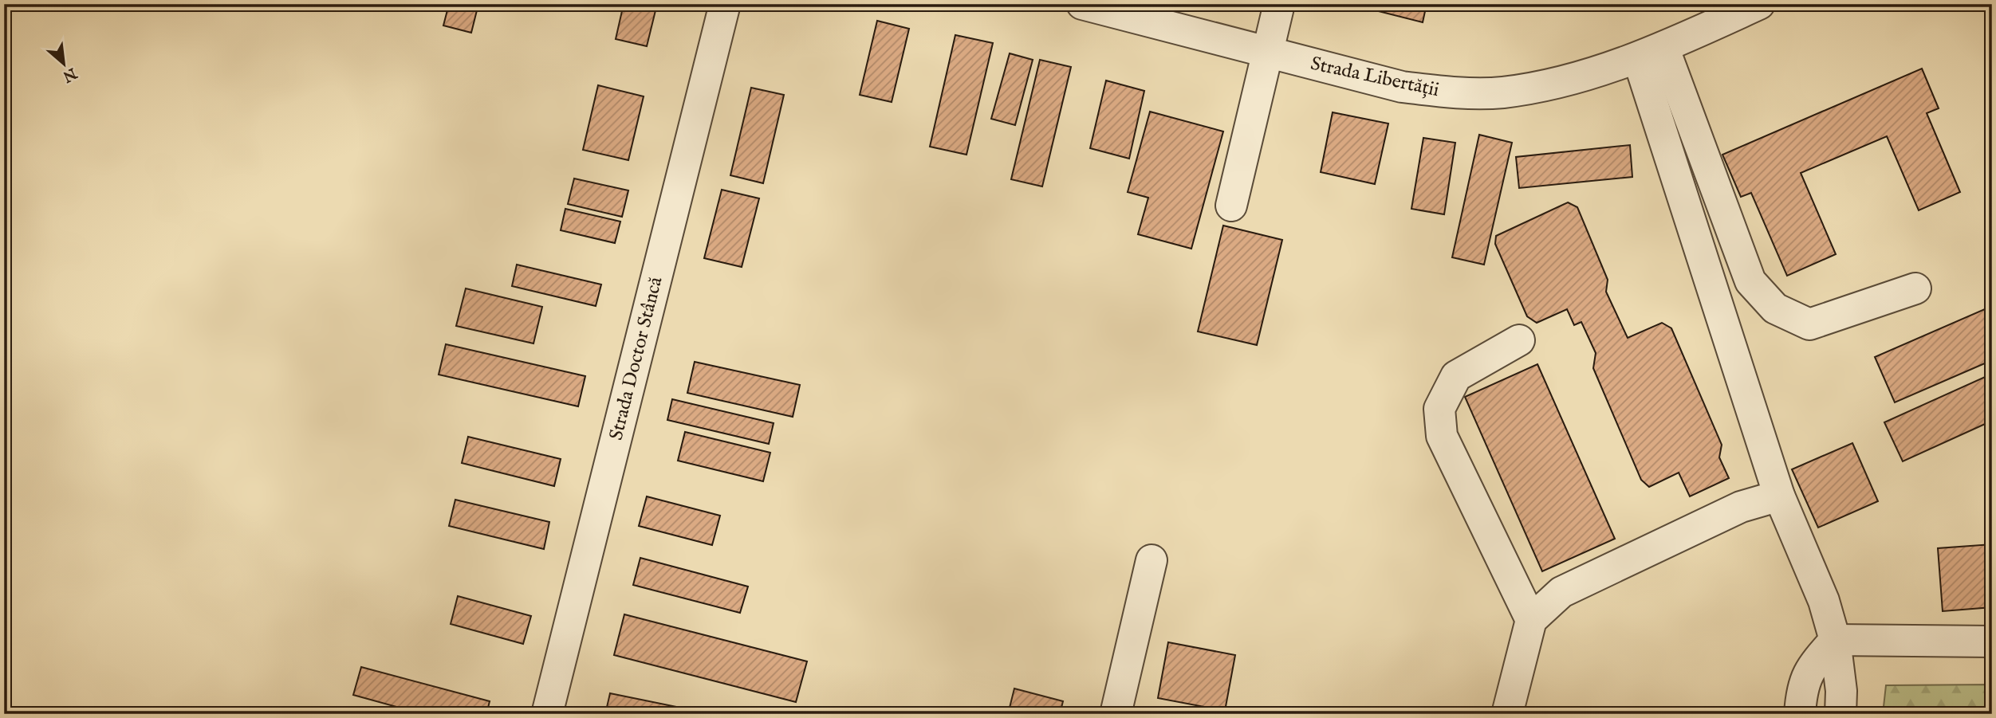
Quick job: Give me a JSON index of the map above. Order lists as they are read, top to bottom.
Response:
{
  "streets": {
    "street": ["Strada Libertății", "Strada Doctor Stâncă"]
  },
  "north": "bottom right"
}
